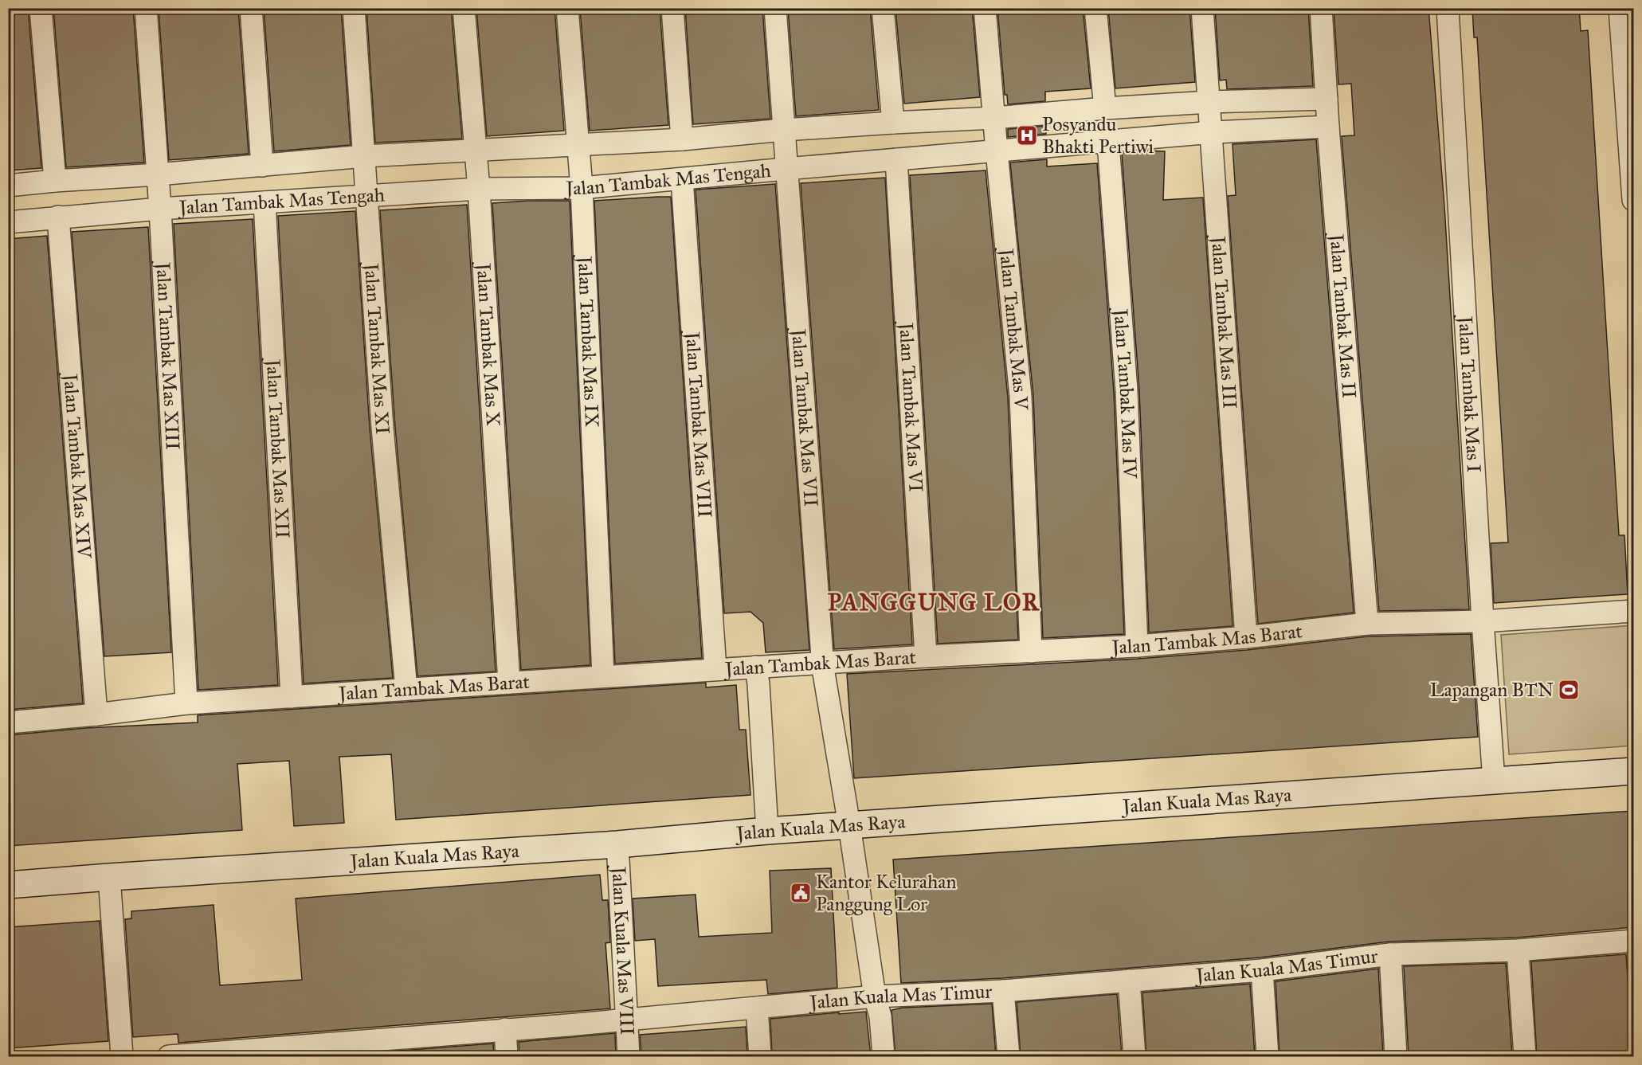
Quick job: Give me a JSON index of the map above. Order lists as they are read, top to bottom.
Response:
{
  "streets": {
    "street": [
      "Jalan Tambak Mas Tengah",
      "Jalan Tambak Mas II",
      "Jalan Tambak Mas III",
      "Jalan Tambak Mas V",
      "Jalan Tambak Mas IX",
      "Jalan Tambak Mas X",
      "Jalan Tambak Mas XI",
      "Jalan Tambak Mas XIII",
      "Jalan Tambak Mas IV",
      "Jalan Tambak Mas I",
      "Jalan Tambak Mas VI",
      "Jalan Tambak Mas VII",
      "Jalan Tambak Mas VIII",
      "Jalan Tambak Mas XII",
      "Jalan Tambak Mas XIV",
      "Jalan Tambak Mas Barat",
      "Jalan Kuala Mas Raya",
      "Jalan Kuala Mas VIII",
      "Jalan Kuala Mas Timur"
    ]
  },
  "crossings": [
    ["Jalan Tambak Mas Tengah", "Jalan Tambak Mas II"],
    ["Jalan Tambak Mas Tengah", "Jalan Tambak Mas III"],
    ["Jalan Tambak Mas Tengah", "Jalan Tambak Mas V"],
    ["Jalan Tambak Mas Tengah", "Jalan Tambak Mas IX"],
    ["Jalan Tambak Mas Tengah", "Jalan Tambak Mas X"],
    ["Jalan Tambak Mas Tengah", "Jalan Tambak Mas XI"],
    ["Jalan Tambak Mas Tengah", "Jalan Tambak Mas XIII"],
    ["Jalan Tambak Mas Tengah", "Jalan Tambak Mas IV"],
    ["Jalan Tambak Mas Tengah", "Jalan Tambak Mas VI"],
    ["Jalan Tambak Mas Tengah", "Jalan Tambak Mas VII"],
    ["Jalan Tambak Mas Tengah", "Jalan Tambak Mas VIII"],
    ["Jalan Tambak Mas Tengah", "Jalan Tambak Mas XII"],
    ["Jalan Tambak Mas Tengah", "Jalan Tambak Mas XIV"],
    ["Jalan Tambak Mas II", "Jalan Tambak Mas Barat"],
    ["Jalan Tambak Mas III", "Jalan Tambak Mas Barat"],
    ["Jalan Tambak Mas V", "Jalan Tambak Mas Barat"],
    ["Jalan Tambak Mas IX", "Jalan Tambak Mas Barat"],
    ["Jalan Tambak Mas X", "Jalan Tambak Mas Barat"],
    ["Jalan Tambak Mas XI", "Jalan Tambak Mas Barat"],
    ["Jalan Tambak Mas XIII", "Jalan Tambak Mas Barat"],
    ["Jalan Tambak Mas IV", "Jalan Tambak Mas Barat"],
    ["Jalan Tambak Mas I", "Jalan Tambak Mas Barat"],
    ["Jalan Tambak Mas I", "Jalan Kuala Mas Raya"],
    ["Jalan Tambak Mas VI", "Jalan Tambak Mas Barat"],
    ["Jalan Tambak Mas VII", "Jalan Tambak Mas Barat"],
    ["Jalan Tambak Mas VII", "Jalan Kuala Mas Raya"],
    ["Jalan Tambak Mas VII", "Jalan Kuala Mas Timur"],
    ["Jalan Tambak Mas VIII", "Jalan Tambak Mas Barat"],
    ["Jalan Tambak Mas XII", "Jalan Tambak Mas Barat"],
    ["Jalan Tambak Mas XIV", "Jalan Tambak Mas Barat"],
    ["Jalan Kuala Mas Raya", "Jalan Kuala Mas VIII"],
    ["Jalan Kuala Mas VIII", "Jalan Kuala Mas Timur"]
  ],
  "districts": ["PANGGUNG LOR"],
  "places": {
    "hospital": ["Posyandu Bhakti Pertiwi"],
    "sports": ["Lapangan BTN"],
    "public building": ["Kantor Kelurahan Panggung Lor"]
  }
}
